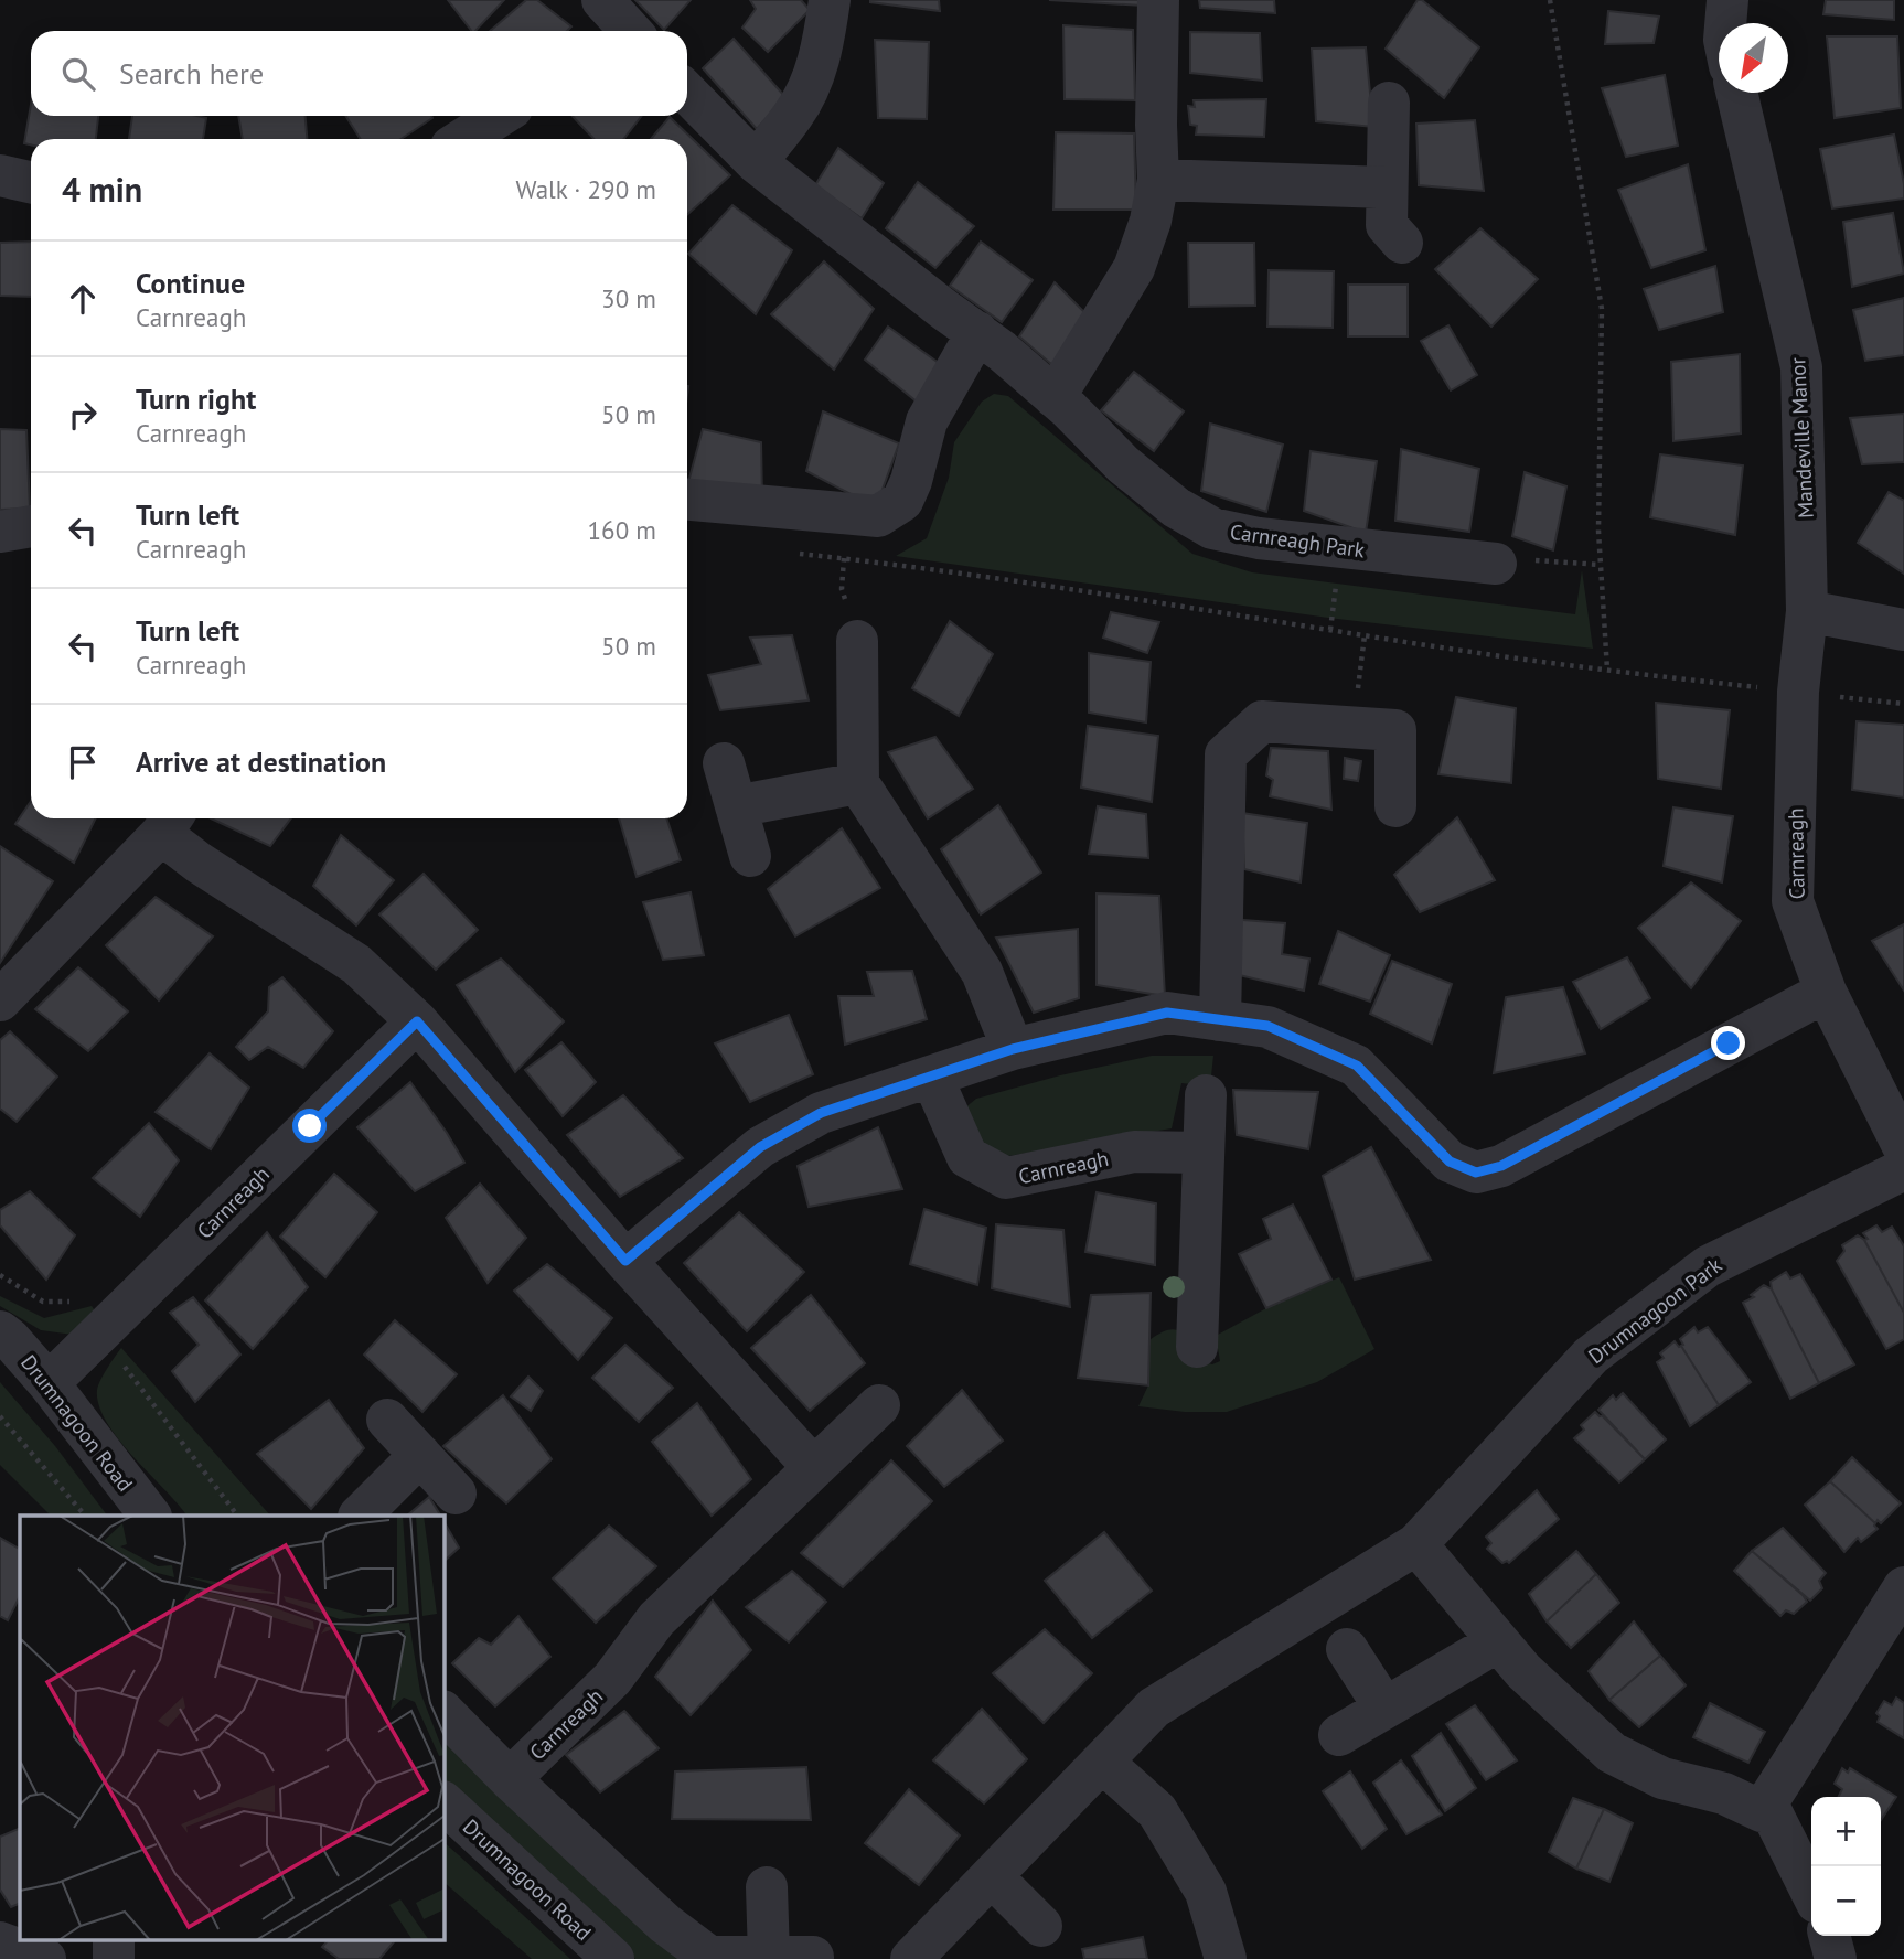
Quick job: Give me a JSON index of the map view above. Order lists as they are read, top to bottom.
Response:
{
  "streets": {
    "street": [
      "Mandeville Manor",
      "Carnreagh Park",
      "Carnreagh",
      "Drumnagoon Park",
      "Drumnagoon Road"
    ]
  },
  "crossings": [
    ["Mandeville Manor", "Carnreagh"],
    ["Carnreagh", "Drumnagoon Road"]
  ],
  "north": "bottom left",
  "page": {
    "search": "Search here",
    "heading": ["4 min", "Walk · 290 m"],
    "list": [
      ["Continue", "Carnreagh", "30 m"],
      ["Turn right", "Carnreagh", "50 m"],
      ["Turn left", "Carnreagh", "160 m"],
      ["Turn left", "Carnreagh", "50 m"],
      "Arrive at destination"
    ],
    "map_buttons": ["+", "−"]
  }
}
